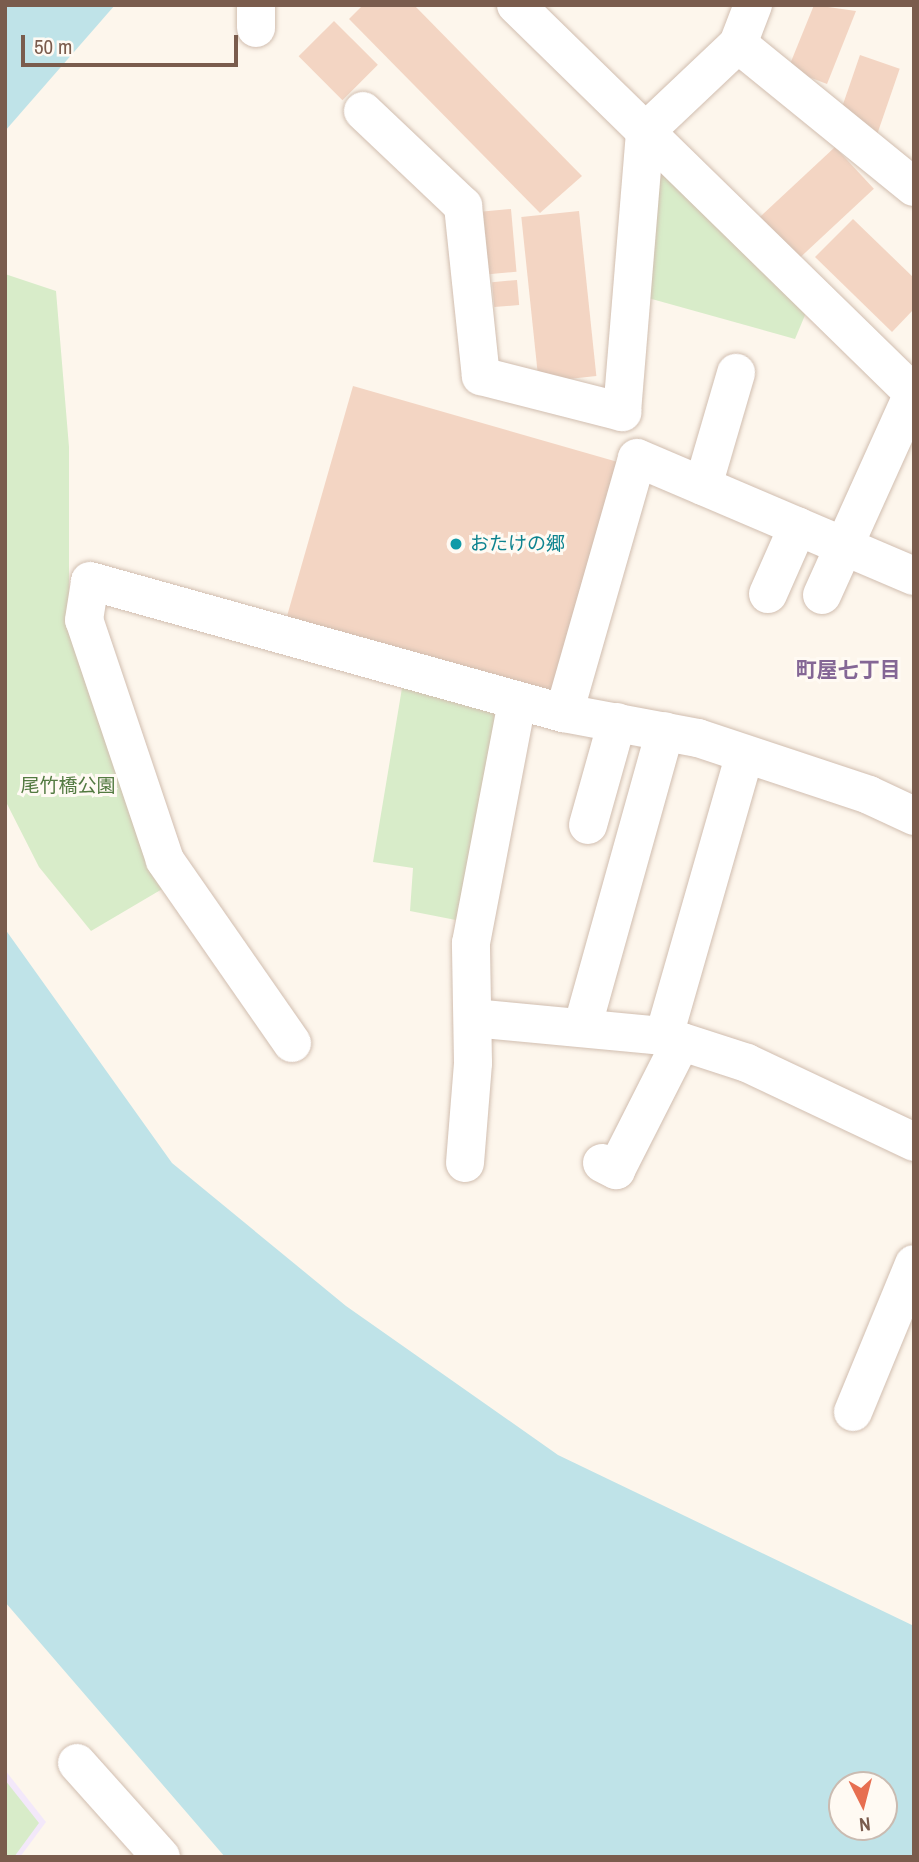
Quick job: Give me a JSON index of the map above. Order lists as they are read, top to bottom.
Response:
{
  "districts": ["町屋七丁目"],
  "parks": ["尾竹橋公園"],
  "places": ["おたけの郷"],
  "scale_bar": "50 m",
  "north": "bottom"
}
